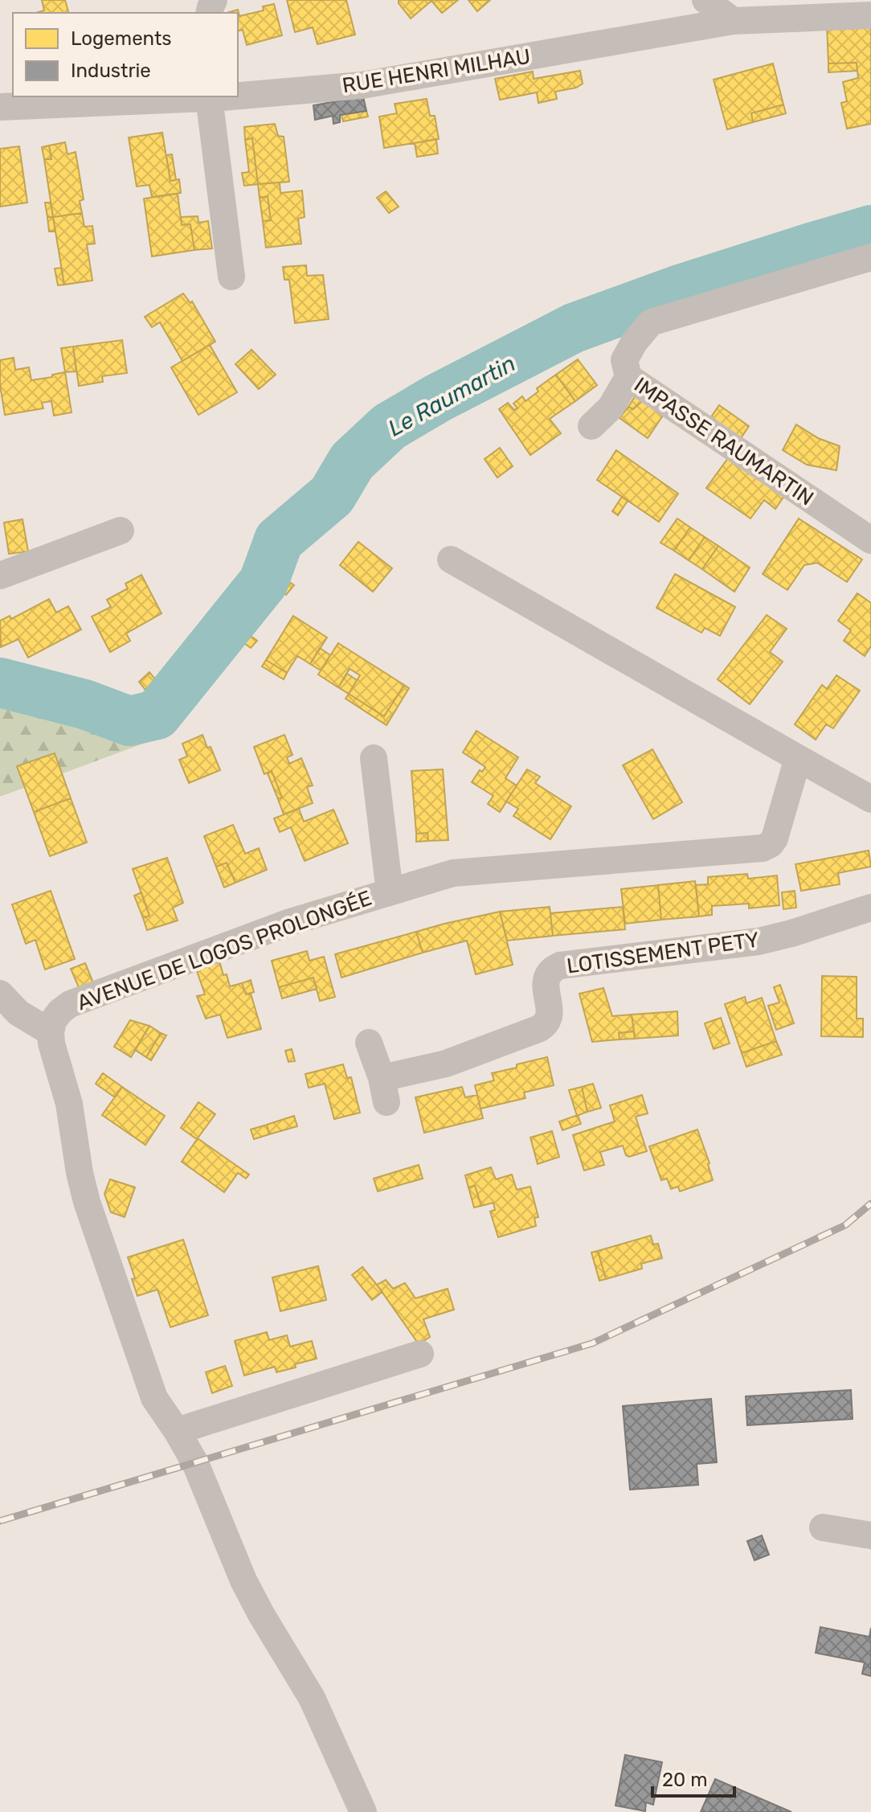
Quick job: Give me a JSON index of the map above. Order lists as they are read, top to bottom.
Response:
{
  "streets": {
    "street": [
      "RUE HENRI MILHAU",
      "IMPASSE RAUMARTIN",
      "AVENUE DE LOGOS PROLONGÉE",
      "LOTISSEMENT PETY"
    ]
  },
  "water": ["Le Raumartin"],
  "legend": ["Logements", "Industrie"],
  "scale_bar": "20 m"
}
